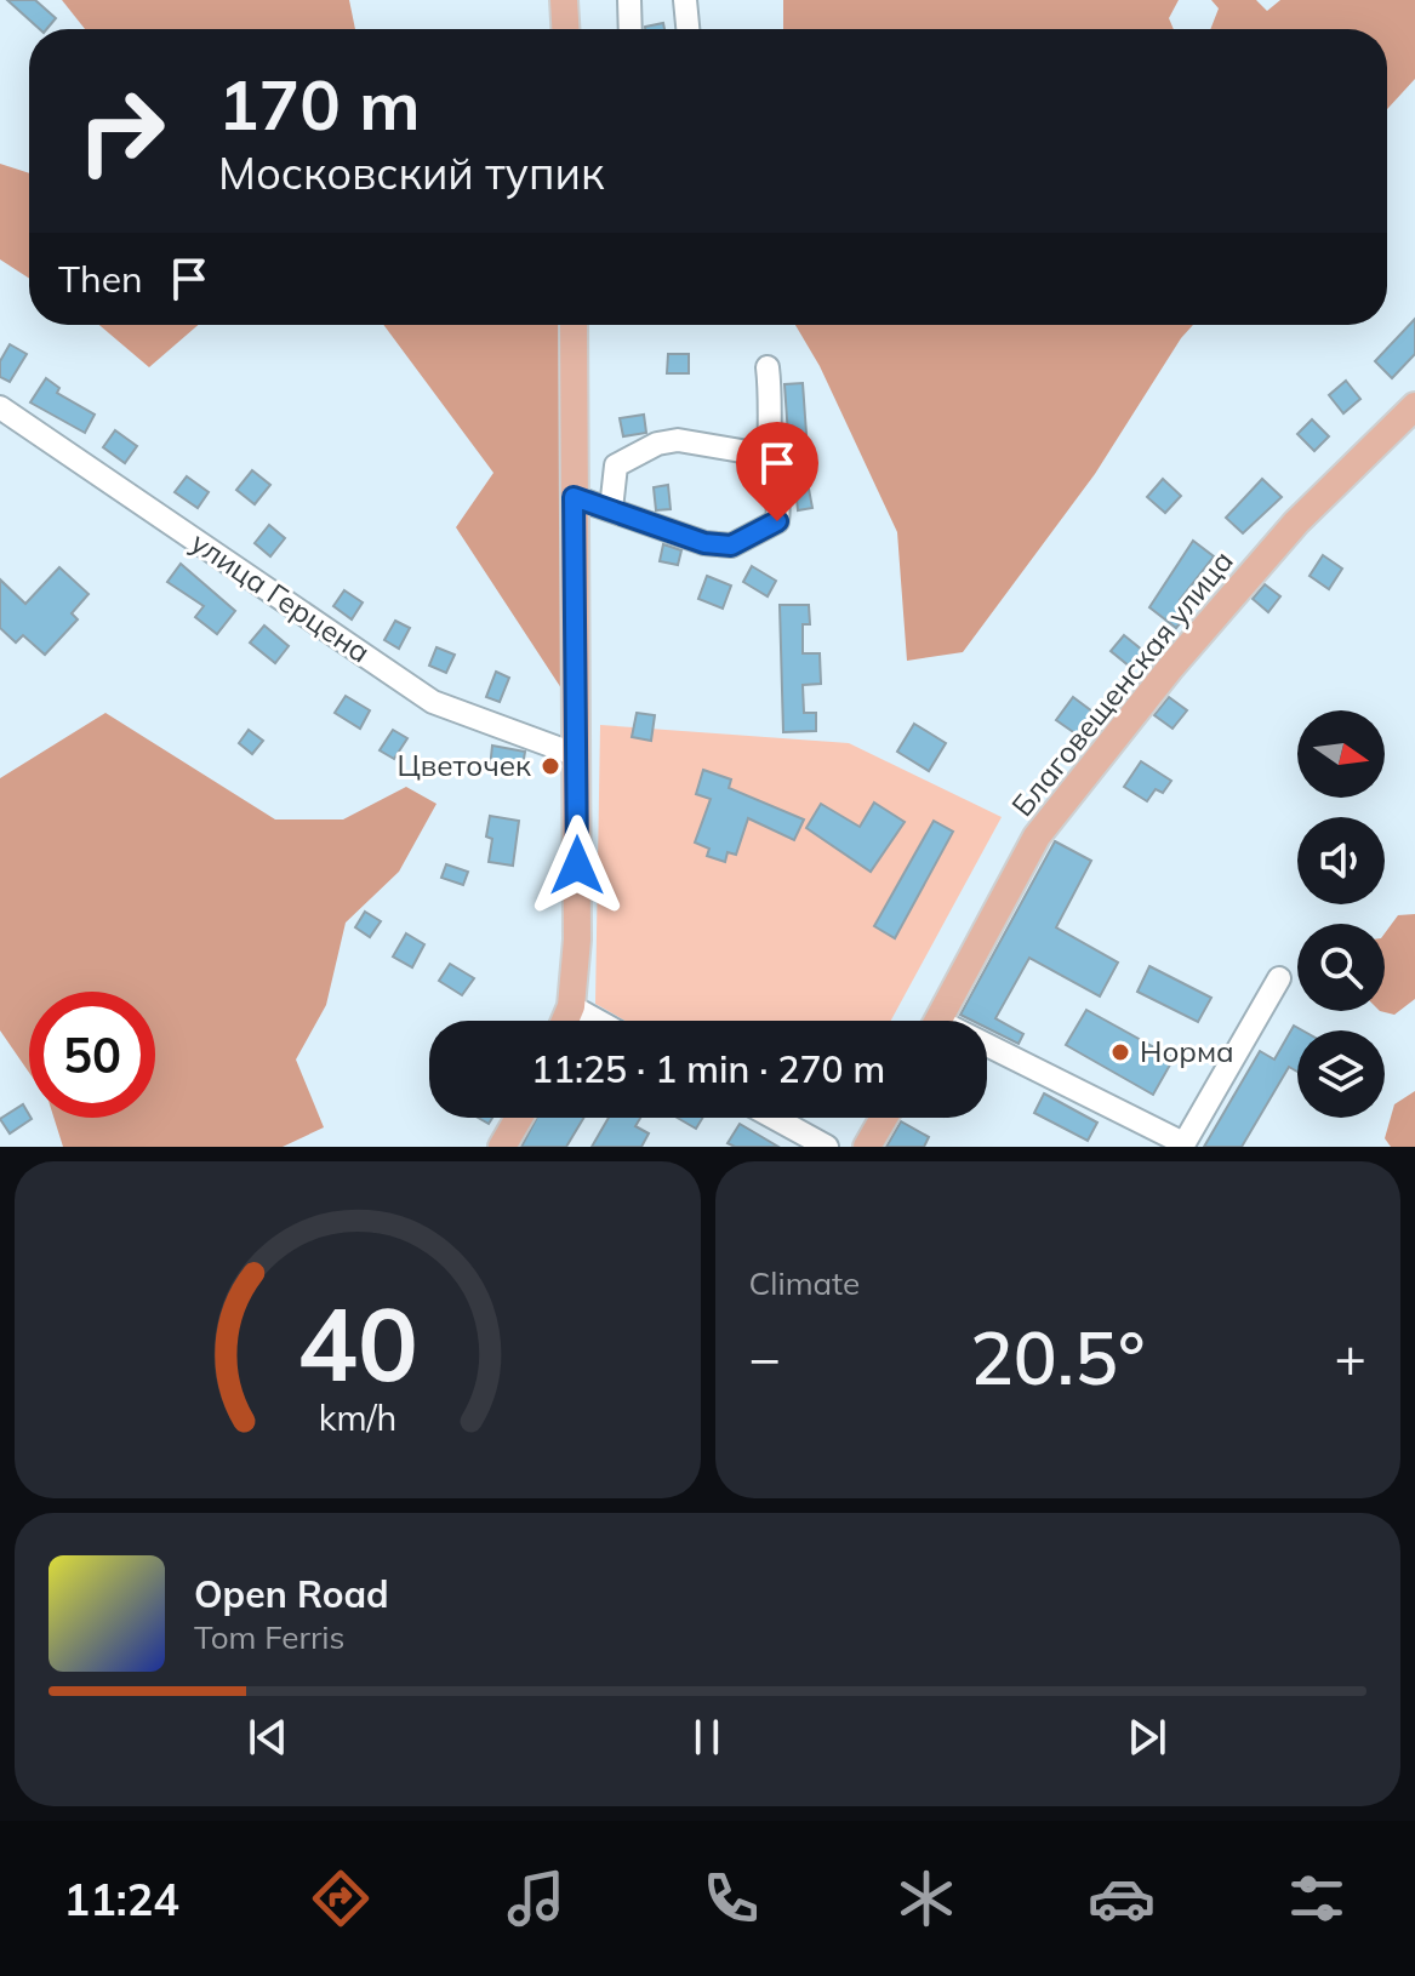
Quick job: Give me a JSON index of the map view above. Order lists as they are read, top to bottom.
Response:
{
  "streets": {
    "main road": ["Благовещенская улица"],
    "street": ["улица Герцена"]
  },
  "places": ["Цветочек", "Норма"],
  "north": "right",
  "page": {
    "turn": ["170 m", "Московский тупик"],
    "then": "Then",
    "limit": "50",
    "trip": "11:25 · 1 min · 270 m",
    "tile": "Climate",
    "heat": ["−", "20.5°", "+"],
    "song": ["Open Road", "Tom Ferris"],
    "tabs": "11:24",
    "gauge": ["40", "km/h"]
  }
}
